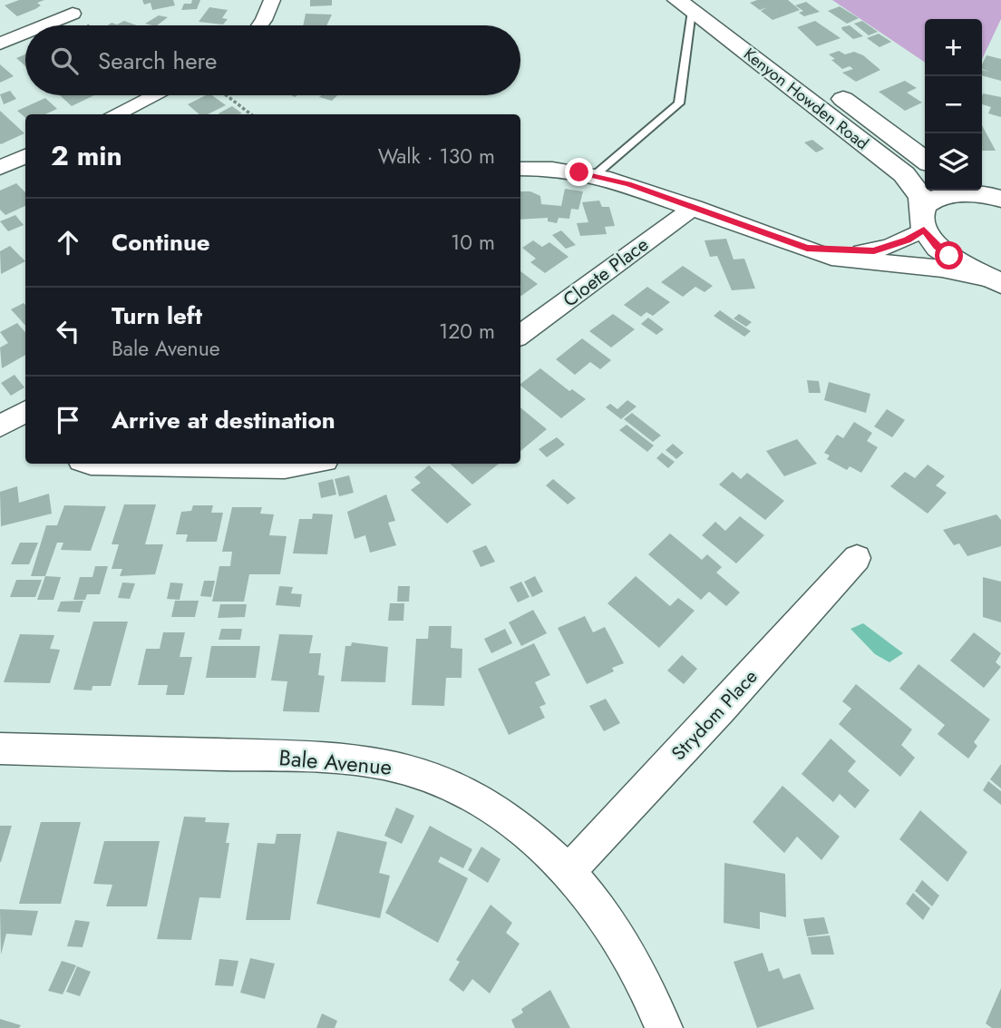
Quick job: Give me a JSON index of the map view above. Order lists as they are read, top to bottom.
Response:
{
  "streets": {
    "street": [
      "Kenyon Howden Road",
      "Cloete Place",
      "Strydom Place",
      "Bale Avenue"
    ]
  },
  "crossings": [
    ["Strydom Place", "Bale Avenue"]
  ],
  "page": {
    "map_buttons": ["+", "−"],
    "search": "Search here",
    "heading": ["2 min", "Walk · 130 m"],
    "list": [
      ["Continue", "10 m"],
      ["Turn left", "Bale Avenue", "120 m"],
      "Arrive at destination"
    ]
  }
}
